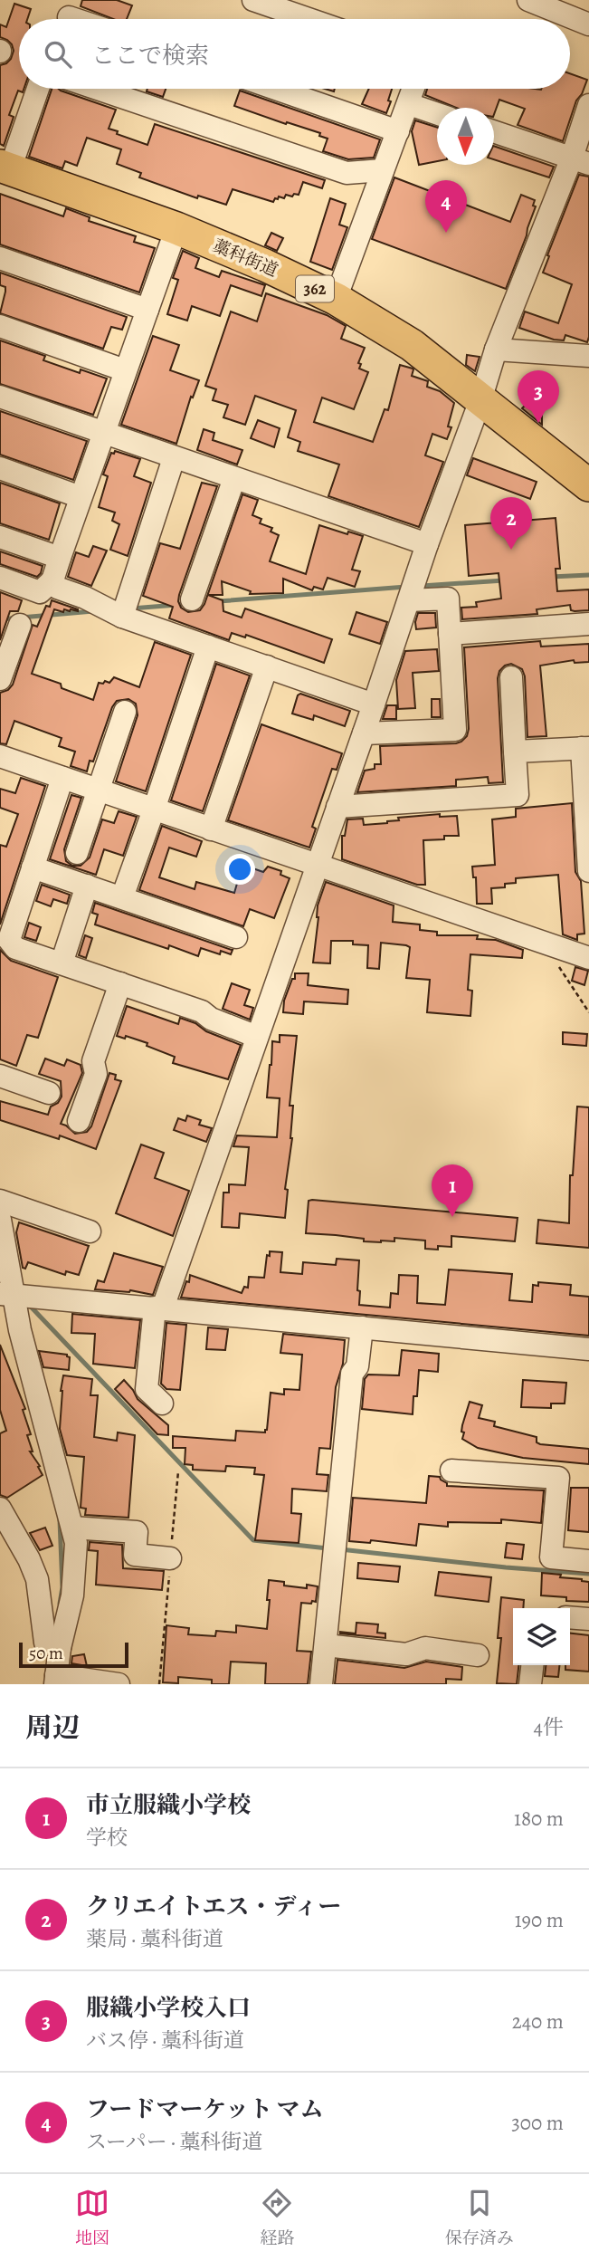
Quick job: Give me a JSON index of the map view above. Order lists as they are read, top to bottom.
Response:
{
  "streets": {
    "highway": ["藁科街道", "362"]
  },
  "scale_bar": "50 m",
  "north": "bottom",
  "page": {
    "search": "ここで検索",
    "pins": [
      "4",
      "3",
      "2",
      "1"
    ],
    "scale": "50 m",
    "heading": ["周辺", "4件"],
    "list": [
      {
        "mark": "1",
        "name": "市立服織小学校",
        "note": "学校",
        "value": "180 m"
      },
      {
        "mark": "2",
        "name": "クリエイトエス・ディー",
        "note": "薬局 · 藁科街道",
        "value": "190 m"
      },
      {
        "mark": "3",
        "name": "服織小学校入口",
        "note": "バス停 · 藁科街道",
        "value": "240 m"
      },
      {
        "mark": "4",
        "name": "フードマーケット マム",
        "note": "スーパー · 藁科街道",
        "value": "300 m"
      }
    ],
    "nav": ["地図", "経路", "保存済み"]
  }
}
